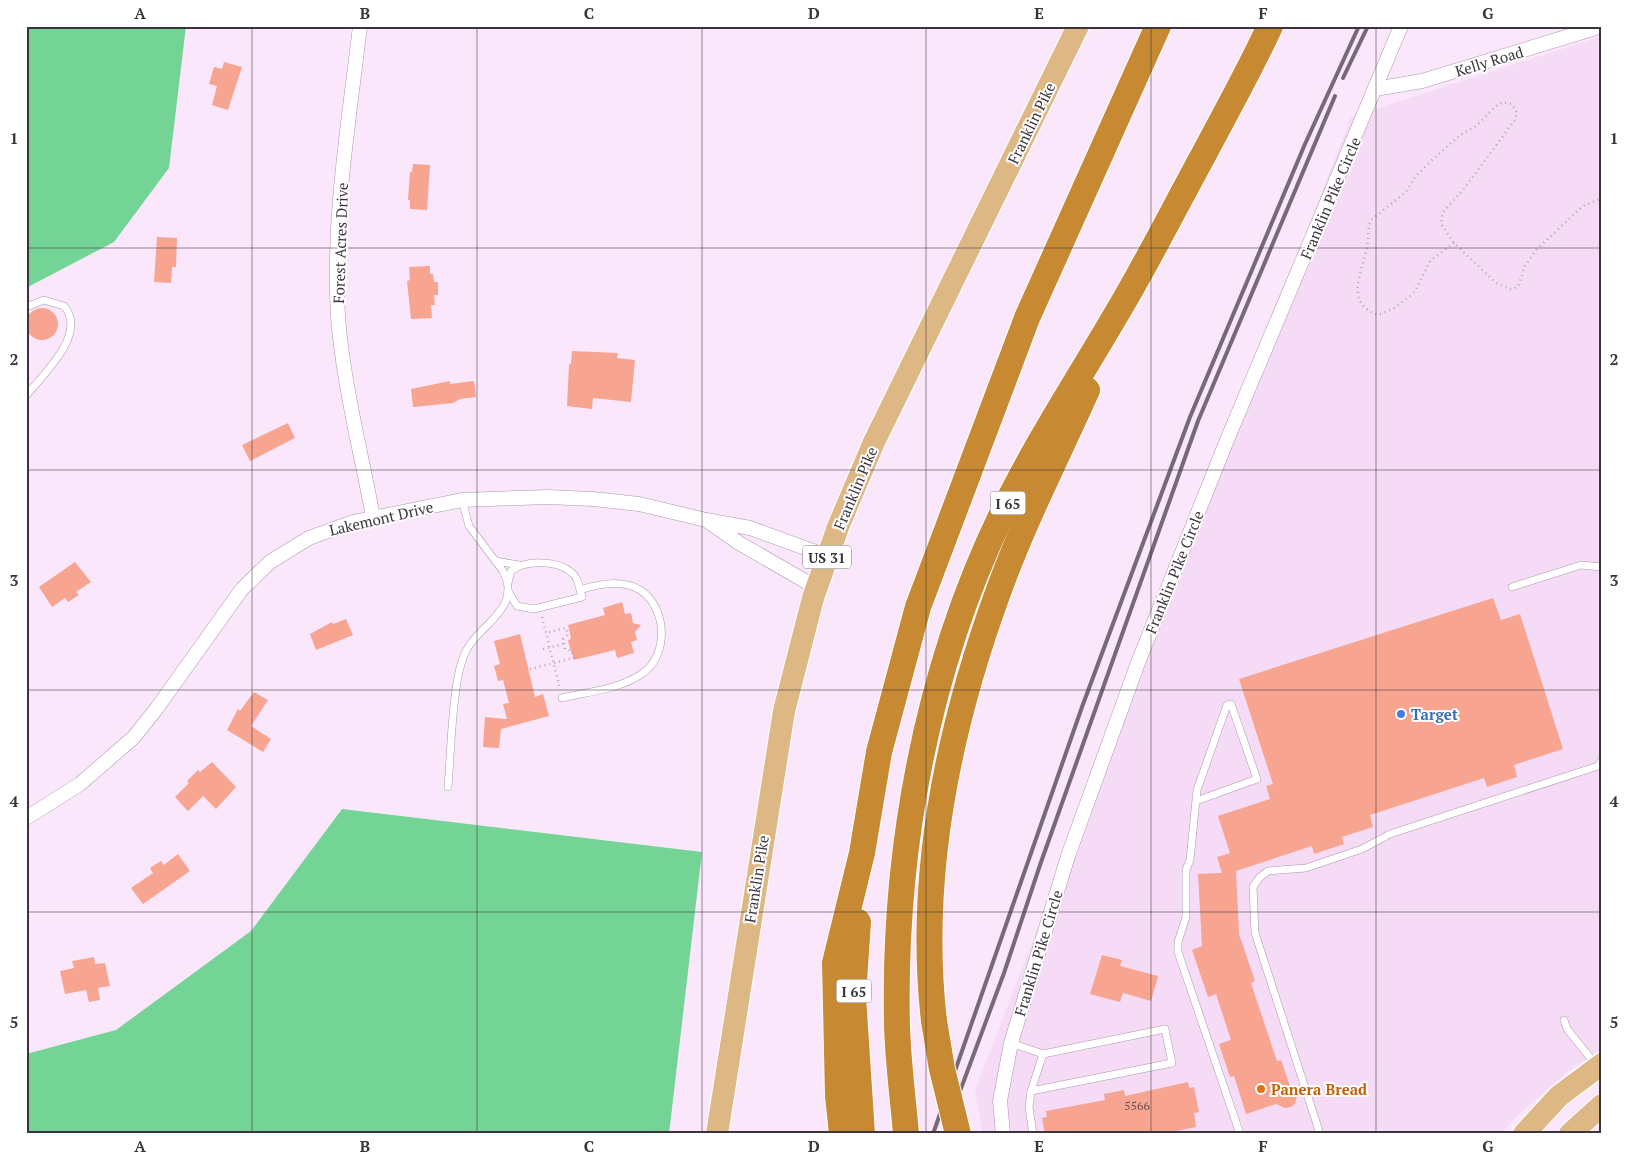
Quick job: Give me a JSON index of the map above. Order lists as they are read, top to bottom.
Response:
{
  "streets": {
    "highway": ["I 65"],
    "main road": ["Franklin Pike", "US 31"],
    "street": [
      "Kelly Road",
      "Franklin Pike Circle",
      "Forest Acres Drive",
      "Lakemont Drive"
    ]
  },
  "crossings": [
    ["Kelly Road", "Franklin Pike Circle"],
    ["Franklin Pike", "Lakemont Drive"],
    ["Forest Acres Drive", "Lakemont Drive"]
  ],
  "places": ["Target", "Panera Bread"],
  "house_numbers": ["5566"],
  "grid": {
    "columns": [
      "A",
      "B",
      "C",
      "D",
      "E",
      "F",
      "G"
    ],
    "rows": [
      "1",
      "2",
      "3",
      "4",
      "5"
    ]
  }
}
